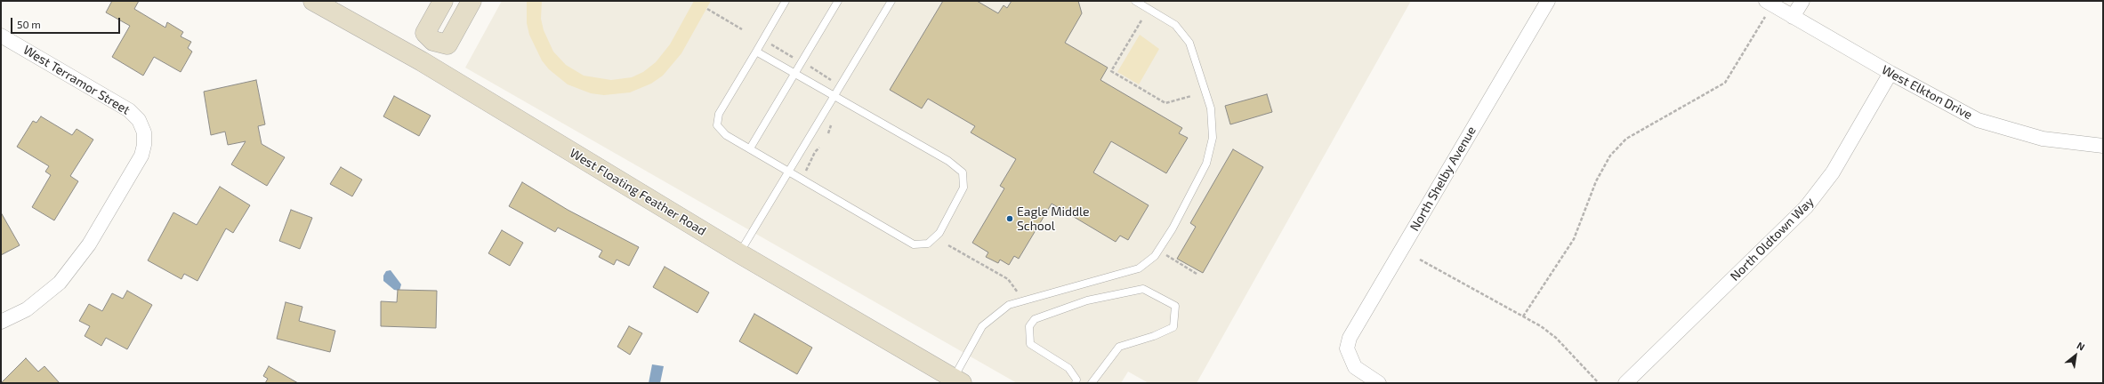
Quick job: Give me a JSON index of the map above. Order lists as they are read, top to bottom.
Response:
{
  "streets": {
    "main road": ["West Floating Feather Road"],
    "street": [
      "West Terramor Street",
      "West Elkton Drive",
      "North Shelby Avenue",
      "North Oldtown Way"
    ]
  },
  "crossings": [
    ["West Elkton Drive", "North Oldtown Way"]
  ],
  "places": ["Eagle Middle School"],
  "scale_bar": "50 m",
  "north": "top right"
}
